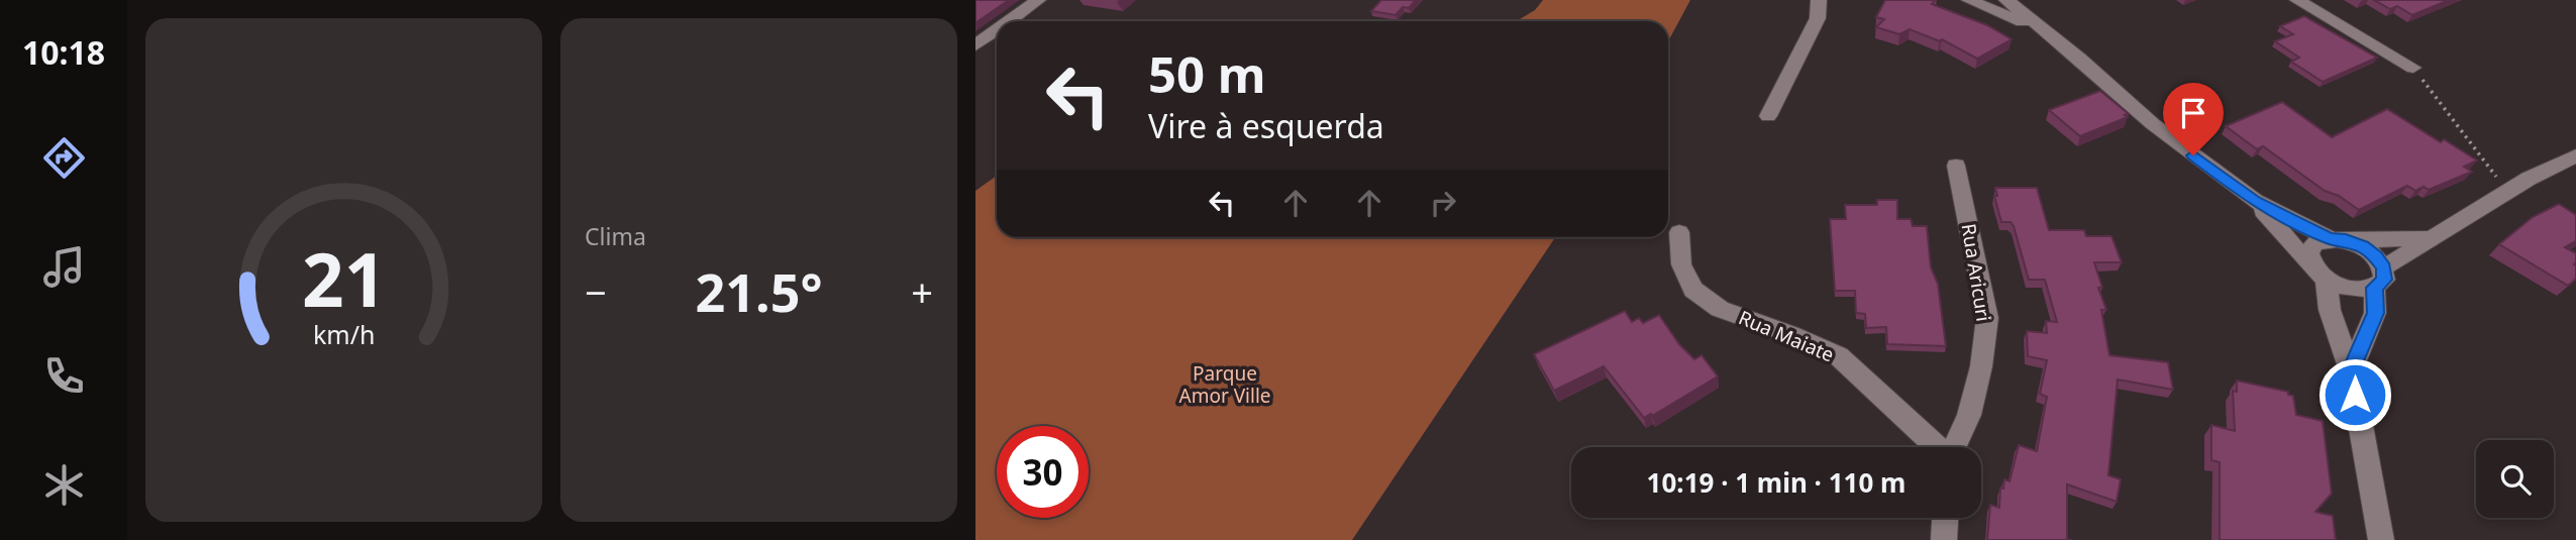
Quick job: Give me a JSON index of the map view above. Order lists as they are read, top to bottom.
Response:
{
  "streets": {
    "street": ["Rua Aricuri", "Rua Maiate"]
  },
  "parks": ["Parque Amor Ville"],
  "page": {
    "tabs": "10:18",
    "tile": "Clima",
    "turn": ["50 m", "Vire à esquerda"],
    "heat": ["−", "21.5°", "+"],
    "limit": "30",
    "trip": "10:19 · 1 min · 110 m",
    "gauge": ["21", "km/h"]
  }
}
